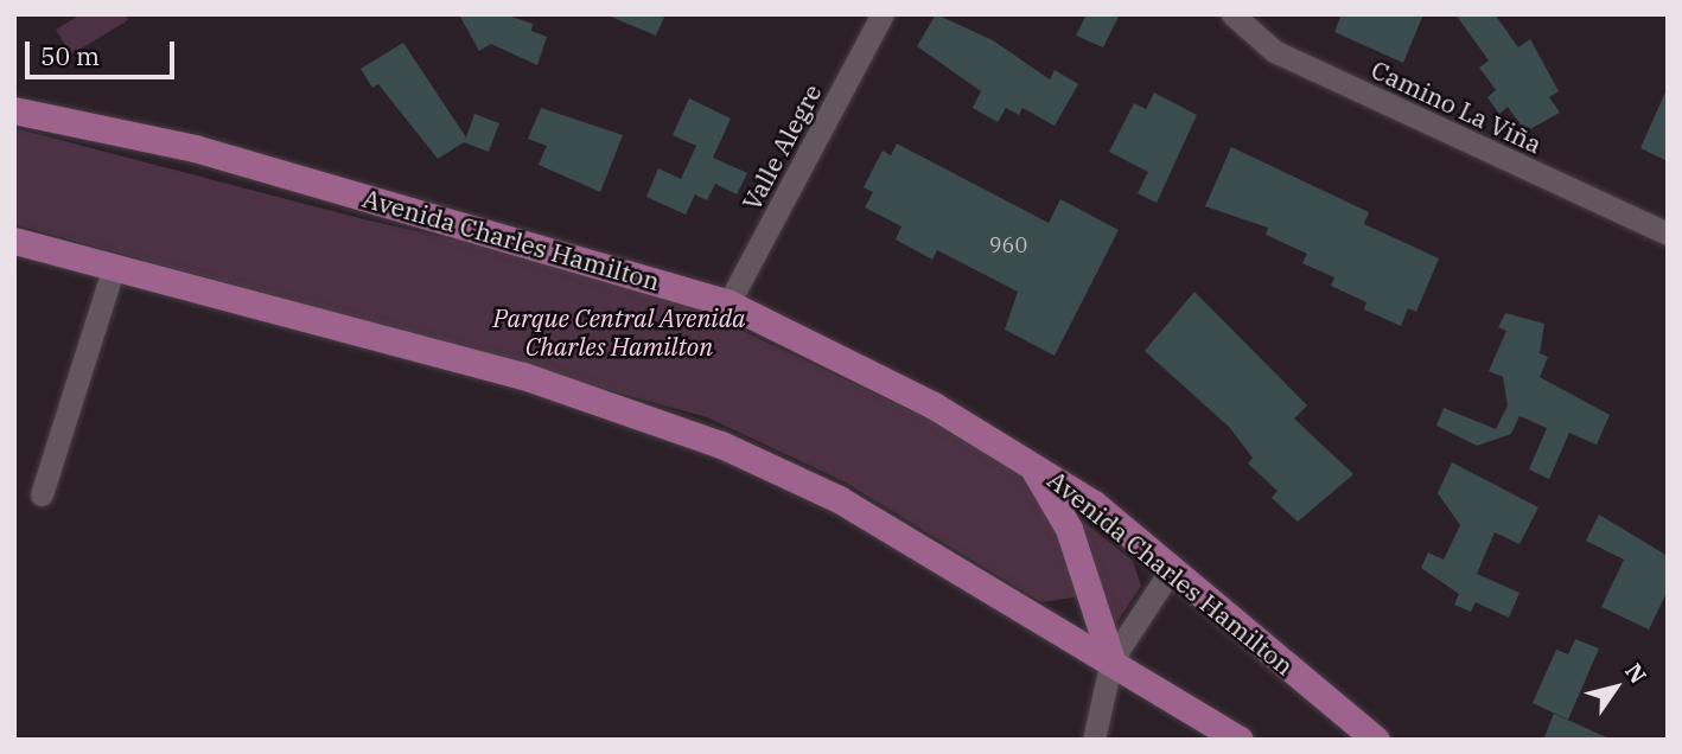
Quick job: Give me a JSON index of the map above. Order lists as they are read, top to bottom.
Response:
{
  "streets": {
    "main road": ["Avenida Charles Hamilton"],
    "street": ["Camino La Viña", "Valle Alegre"]
  },
  "crossings": [
    ["Valle Alegre", "Avenida Charles Hamilton"]
  ],
  "parks": ["Parque Central Avenida Charles Hamilton"],
  "house_numbers": ["960"],
  "scale_bar": "50 m",
  "north": "top right"
}
